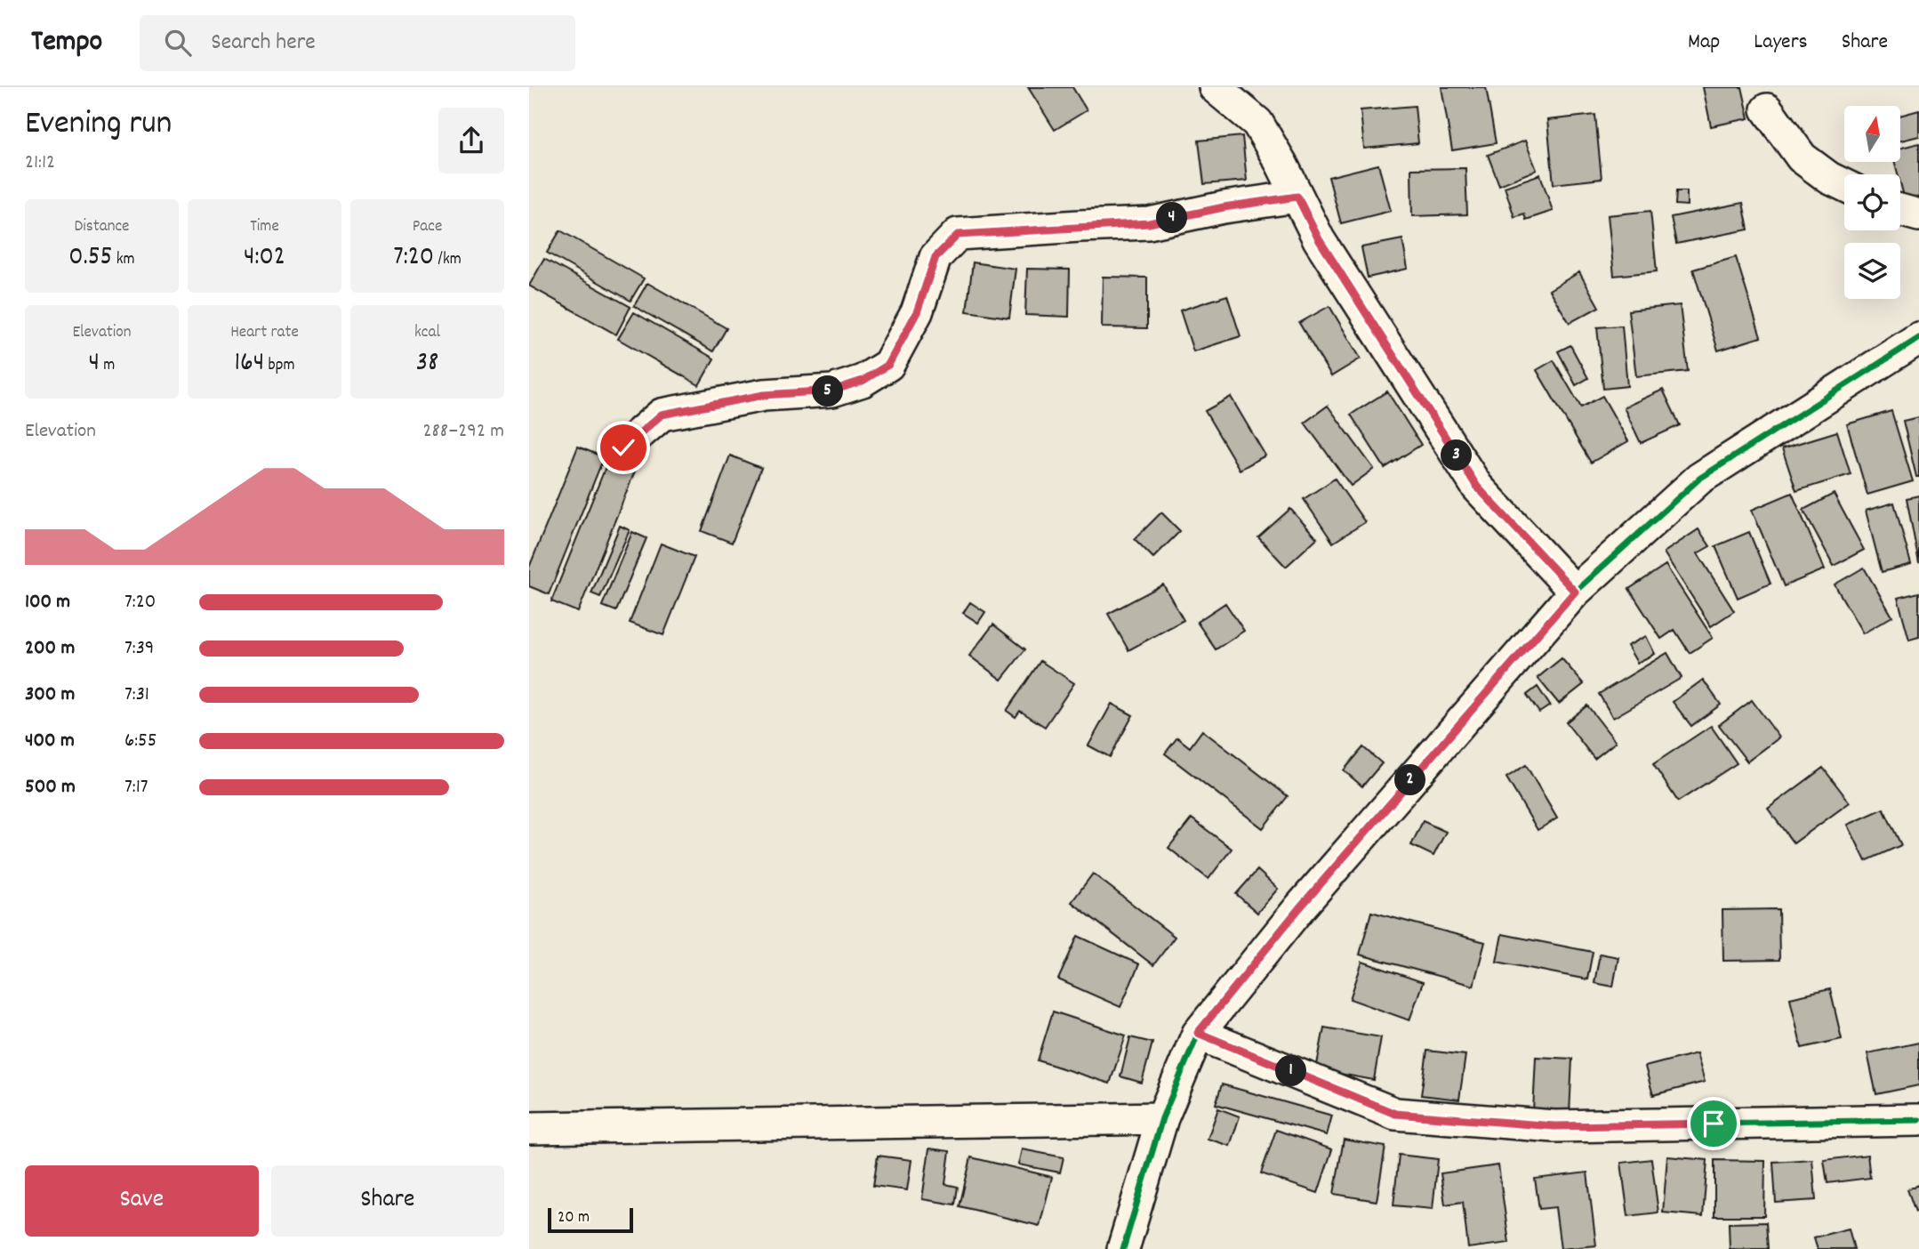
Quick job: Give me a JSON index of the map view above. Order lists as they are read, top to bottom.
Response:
{
  "scale_bar": "20 m",
  "north": "top",
  "page": {
    "header": "Tempo",
    "search": "Search here",
    "nav": ["Map", "Layers", "Share"],
    "heading": ["Evening run", "21:12"],
    "stats": [
      ["Distance", "0.55 km"],
      ["Time", "4:02"],
      ["Pace", "7:20 /km"],
      ["Elevation", "4 m"],
      ["Heart rate", "164 bpm"],
      ["kcal", "38"]
    ],
    "pins": [
      "4",
      "5",
      "3",
      "2",
      "1"
    ],
    "chart": ["Elevation", "288–292 m"],
    "list": [
      {
        "name": "100 m",
        "note": "7:20"
      },
      {
        "name": "200 m",
        "note": "7:39"
      },
      {
        "name": "300 m",
        "note": "7:31"
      },
      {
        "name": "400 m",
        "note": "6:55"
      },
      {
        "name": "500 m",
        "note": "7:17"
      }
    ],
    "buttons": ["Save", "Share"],
    "scale": "20 m"
  }
}
